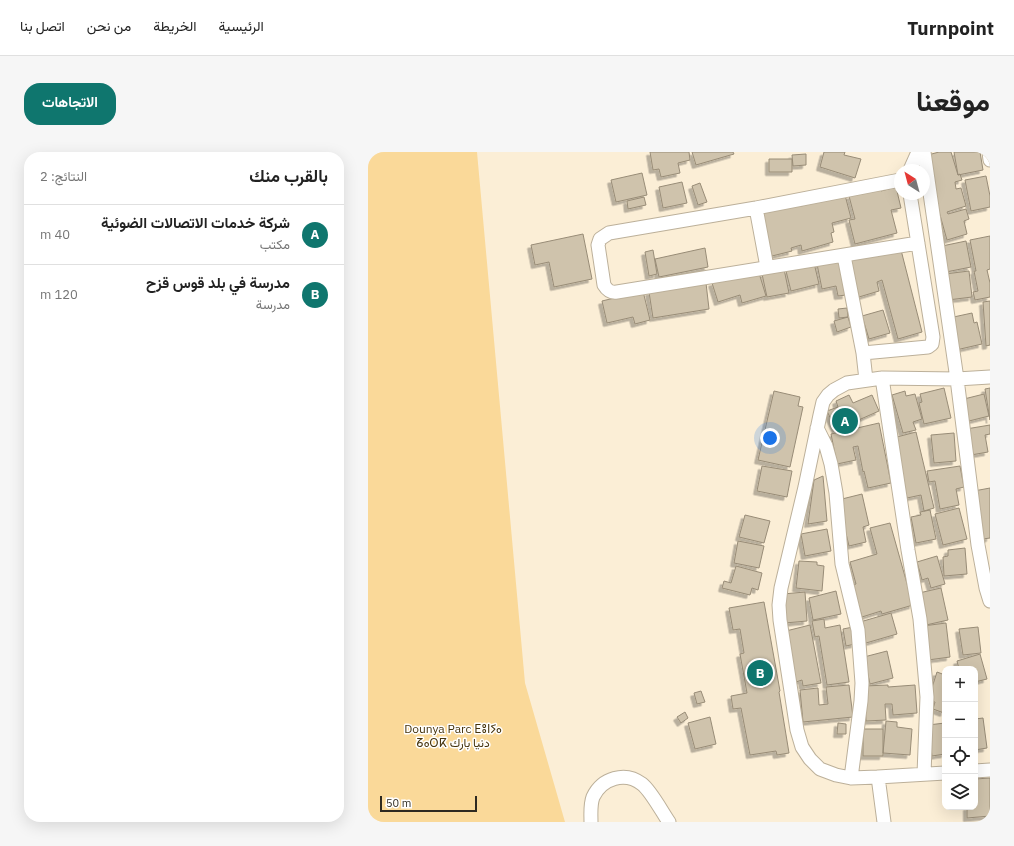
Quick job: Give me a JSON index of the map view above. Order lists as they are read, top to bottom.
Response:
{
  "parks": ["Dounya Parc ⴹⵓⵏⵢⴰ ⵒⴰⵔⴽ دنيا بارك"],
  "scale_bar": "50 m",
  "north": "top left",
  "page": {
    "header": "Turnpoint",
    "nav": [
      "الرئيسية",
      "الخريطة",
      "من نحن",
      "اتصل بنا"
    ],
    "title": "موقعنا",
    "buttons": "الاتجاهات",
    "heading": ["بالقرب منك", "النتائج: 2"],
    "list": [
      {
        "mark": "A",
        "name": "شركة خدمات الاتصالات الضوئية",
        "note": "مكتب",
        "value": "40 m"
      },
      {
        "mark": "B",
        "name": "مدرسة في بلد قوس قزح",
        "note": "مدرسة",
        "value": "120 m"
      }
    ],
    "pins": ["A", "B"],
    "map_buttons": ["+", "−"],
    "scale": "50 m"
  }
}
